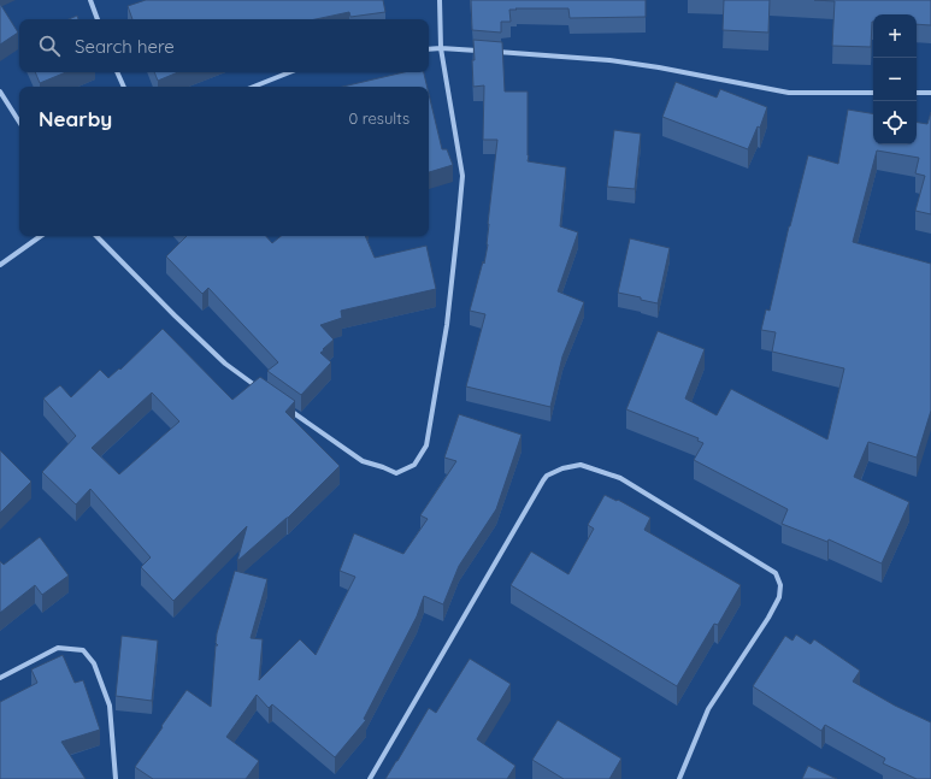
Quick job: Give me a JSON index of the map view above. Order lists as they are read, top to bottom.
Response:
{
  "page": {
    "map_buttons": ["+", "−"],
    "search": "Search here",
    "heading": ["Nearby", "0 results"]
  }
}
